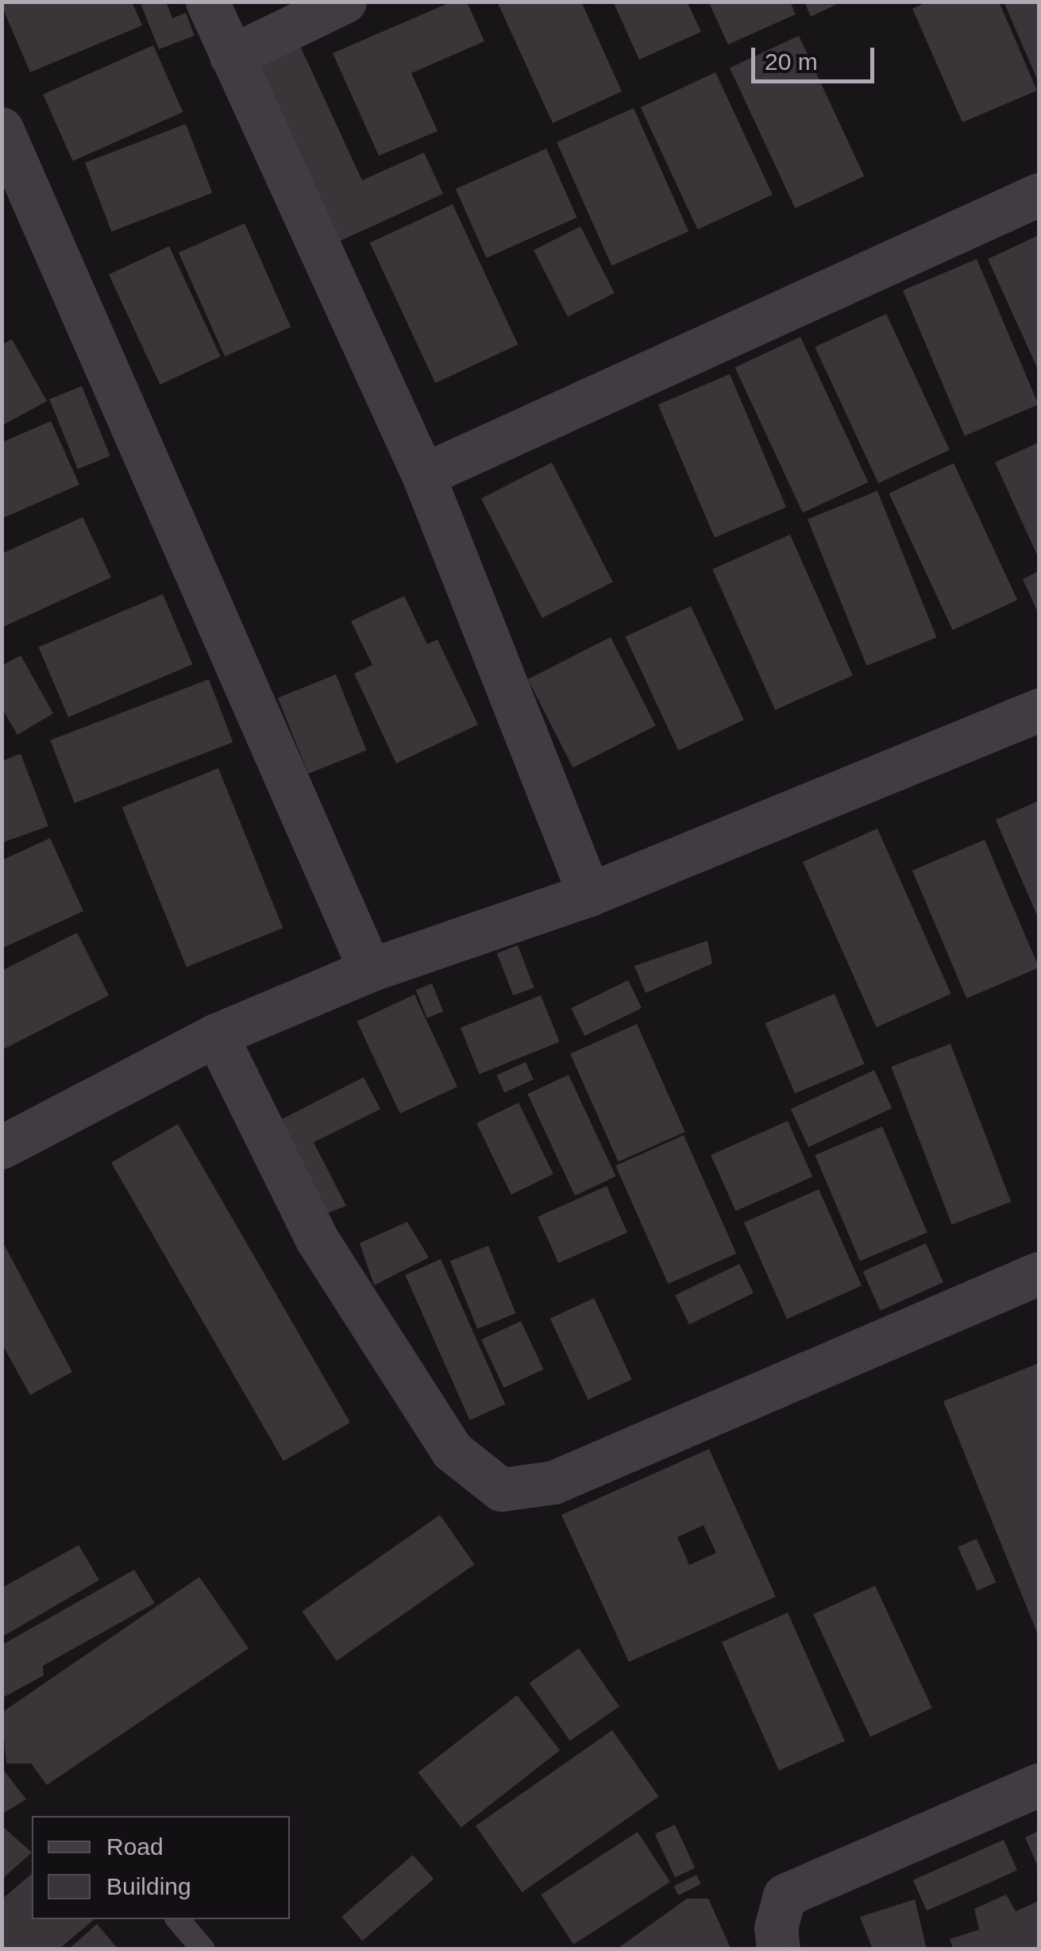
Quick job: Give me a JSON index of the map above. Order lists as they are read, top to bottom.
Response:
{
  "legend": ["Road", "Building"],
  "scale_bar": "20 m"
}
